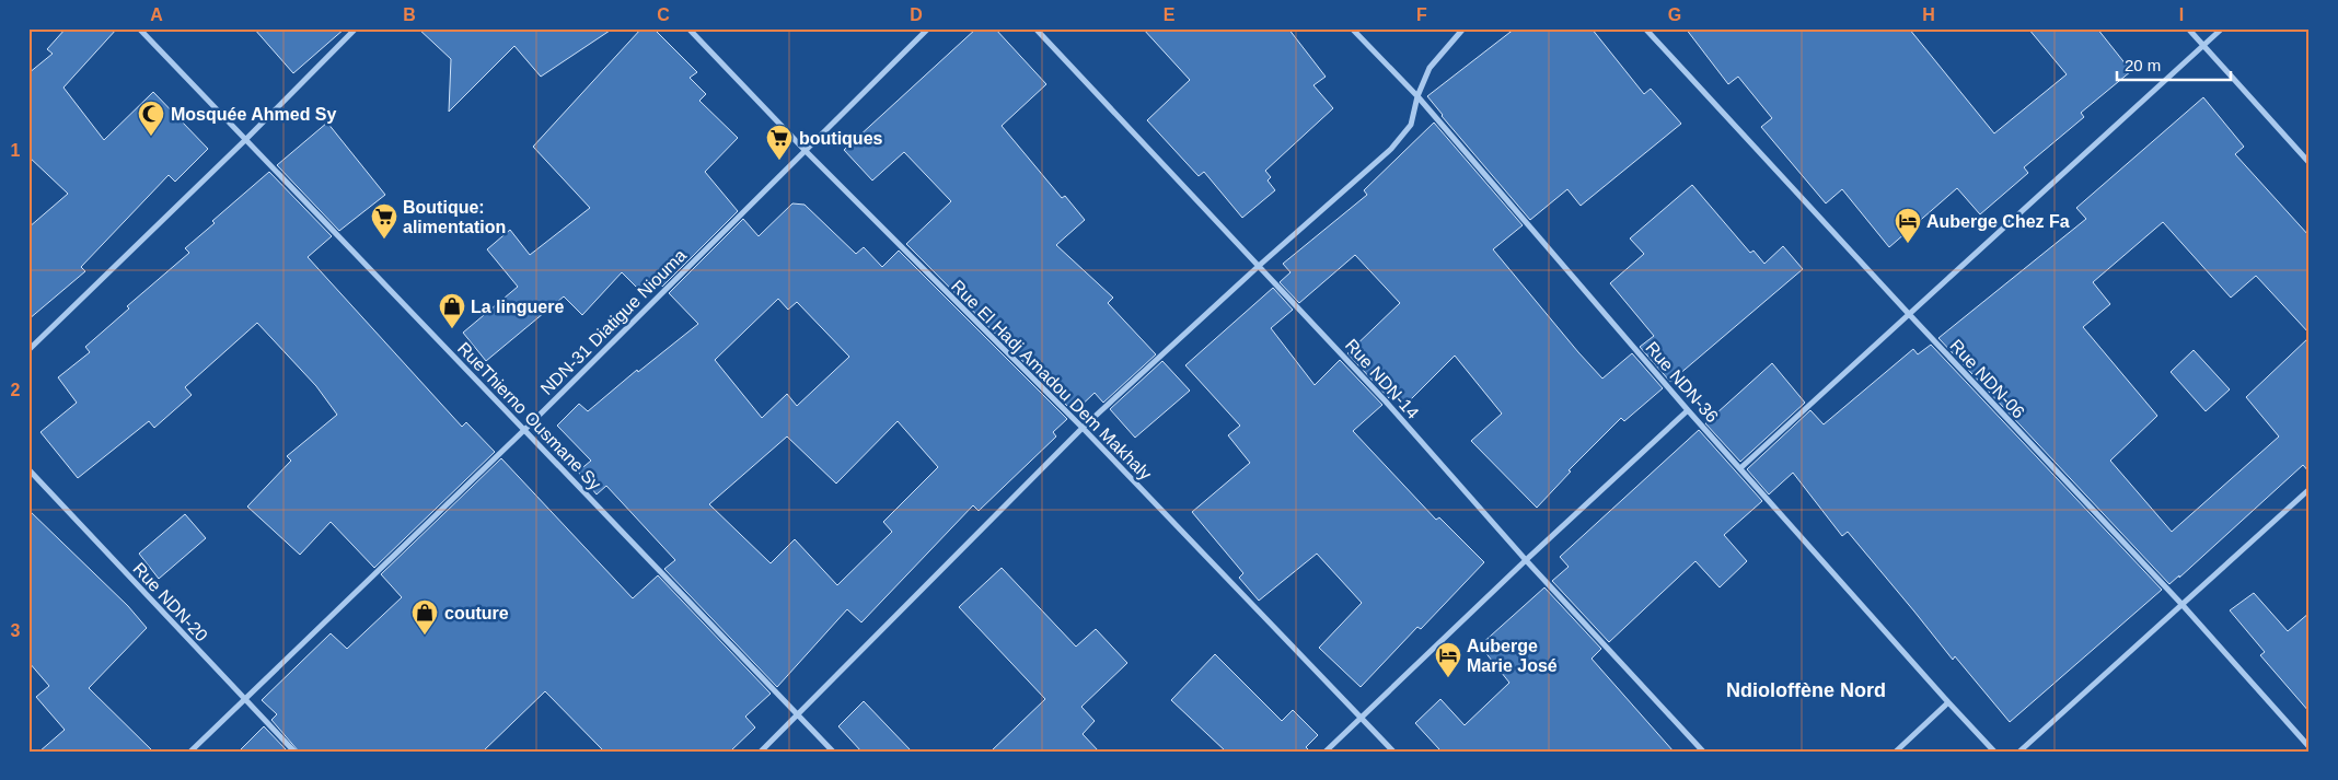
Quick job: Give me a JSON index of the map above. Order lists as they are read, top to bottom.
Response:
{
  "streets": {
    "street": [
      "NDN-31 Diatigue Niouma",
      "Rue NDN-14",
      "Rue NDN-06",
      "Rue El Hadj Amadou Dem Makhaly",
      "Rue NDN-36",
      "RueThierno Ousmane Sy",
      "Rue NDN-20"
    ]
  },
  "crossings": [
    ["NDN-31 Diatigue Niouma", "Rue El Hadj Amadou Dem Makhaly"],
    ["NDN-31 Diatigue Niouma", "RueThierno Ousmane Sy"],
    ["NDN-31 Diatigue Niouma", "Rue NDN-20"]
  ],
  "districts": ["Ndioloffène Nord"],
  "places": {
    "mosque": ["Mosquée Ahmed Sy"],
    "supermarket": ["boutiques", "Boutique: alimentation"],
    "hotel": ["Auberge Chez Fa", "Auberge Marie José"],
    "shop": ["La linguere", "couture"]
  },
  "scale_bar": "20 m",
  "grid": {
    "columns": [
      "A",
      "B",
      "C",
      "D",
      "E",
      "F",
      "G",
      "H",
      "I"
    ],
    "rows": ["1", "2", "3"]
  }
}
